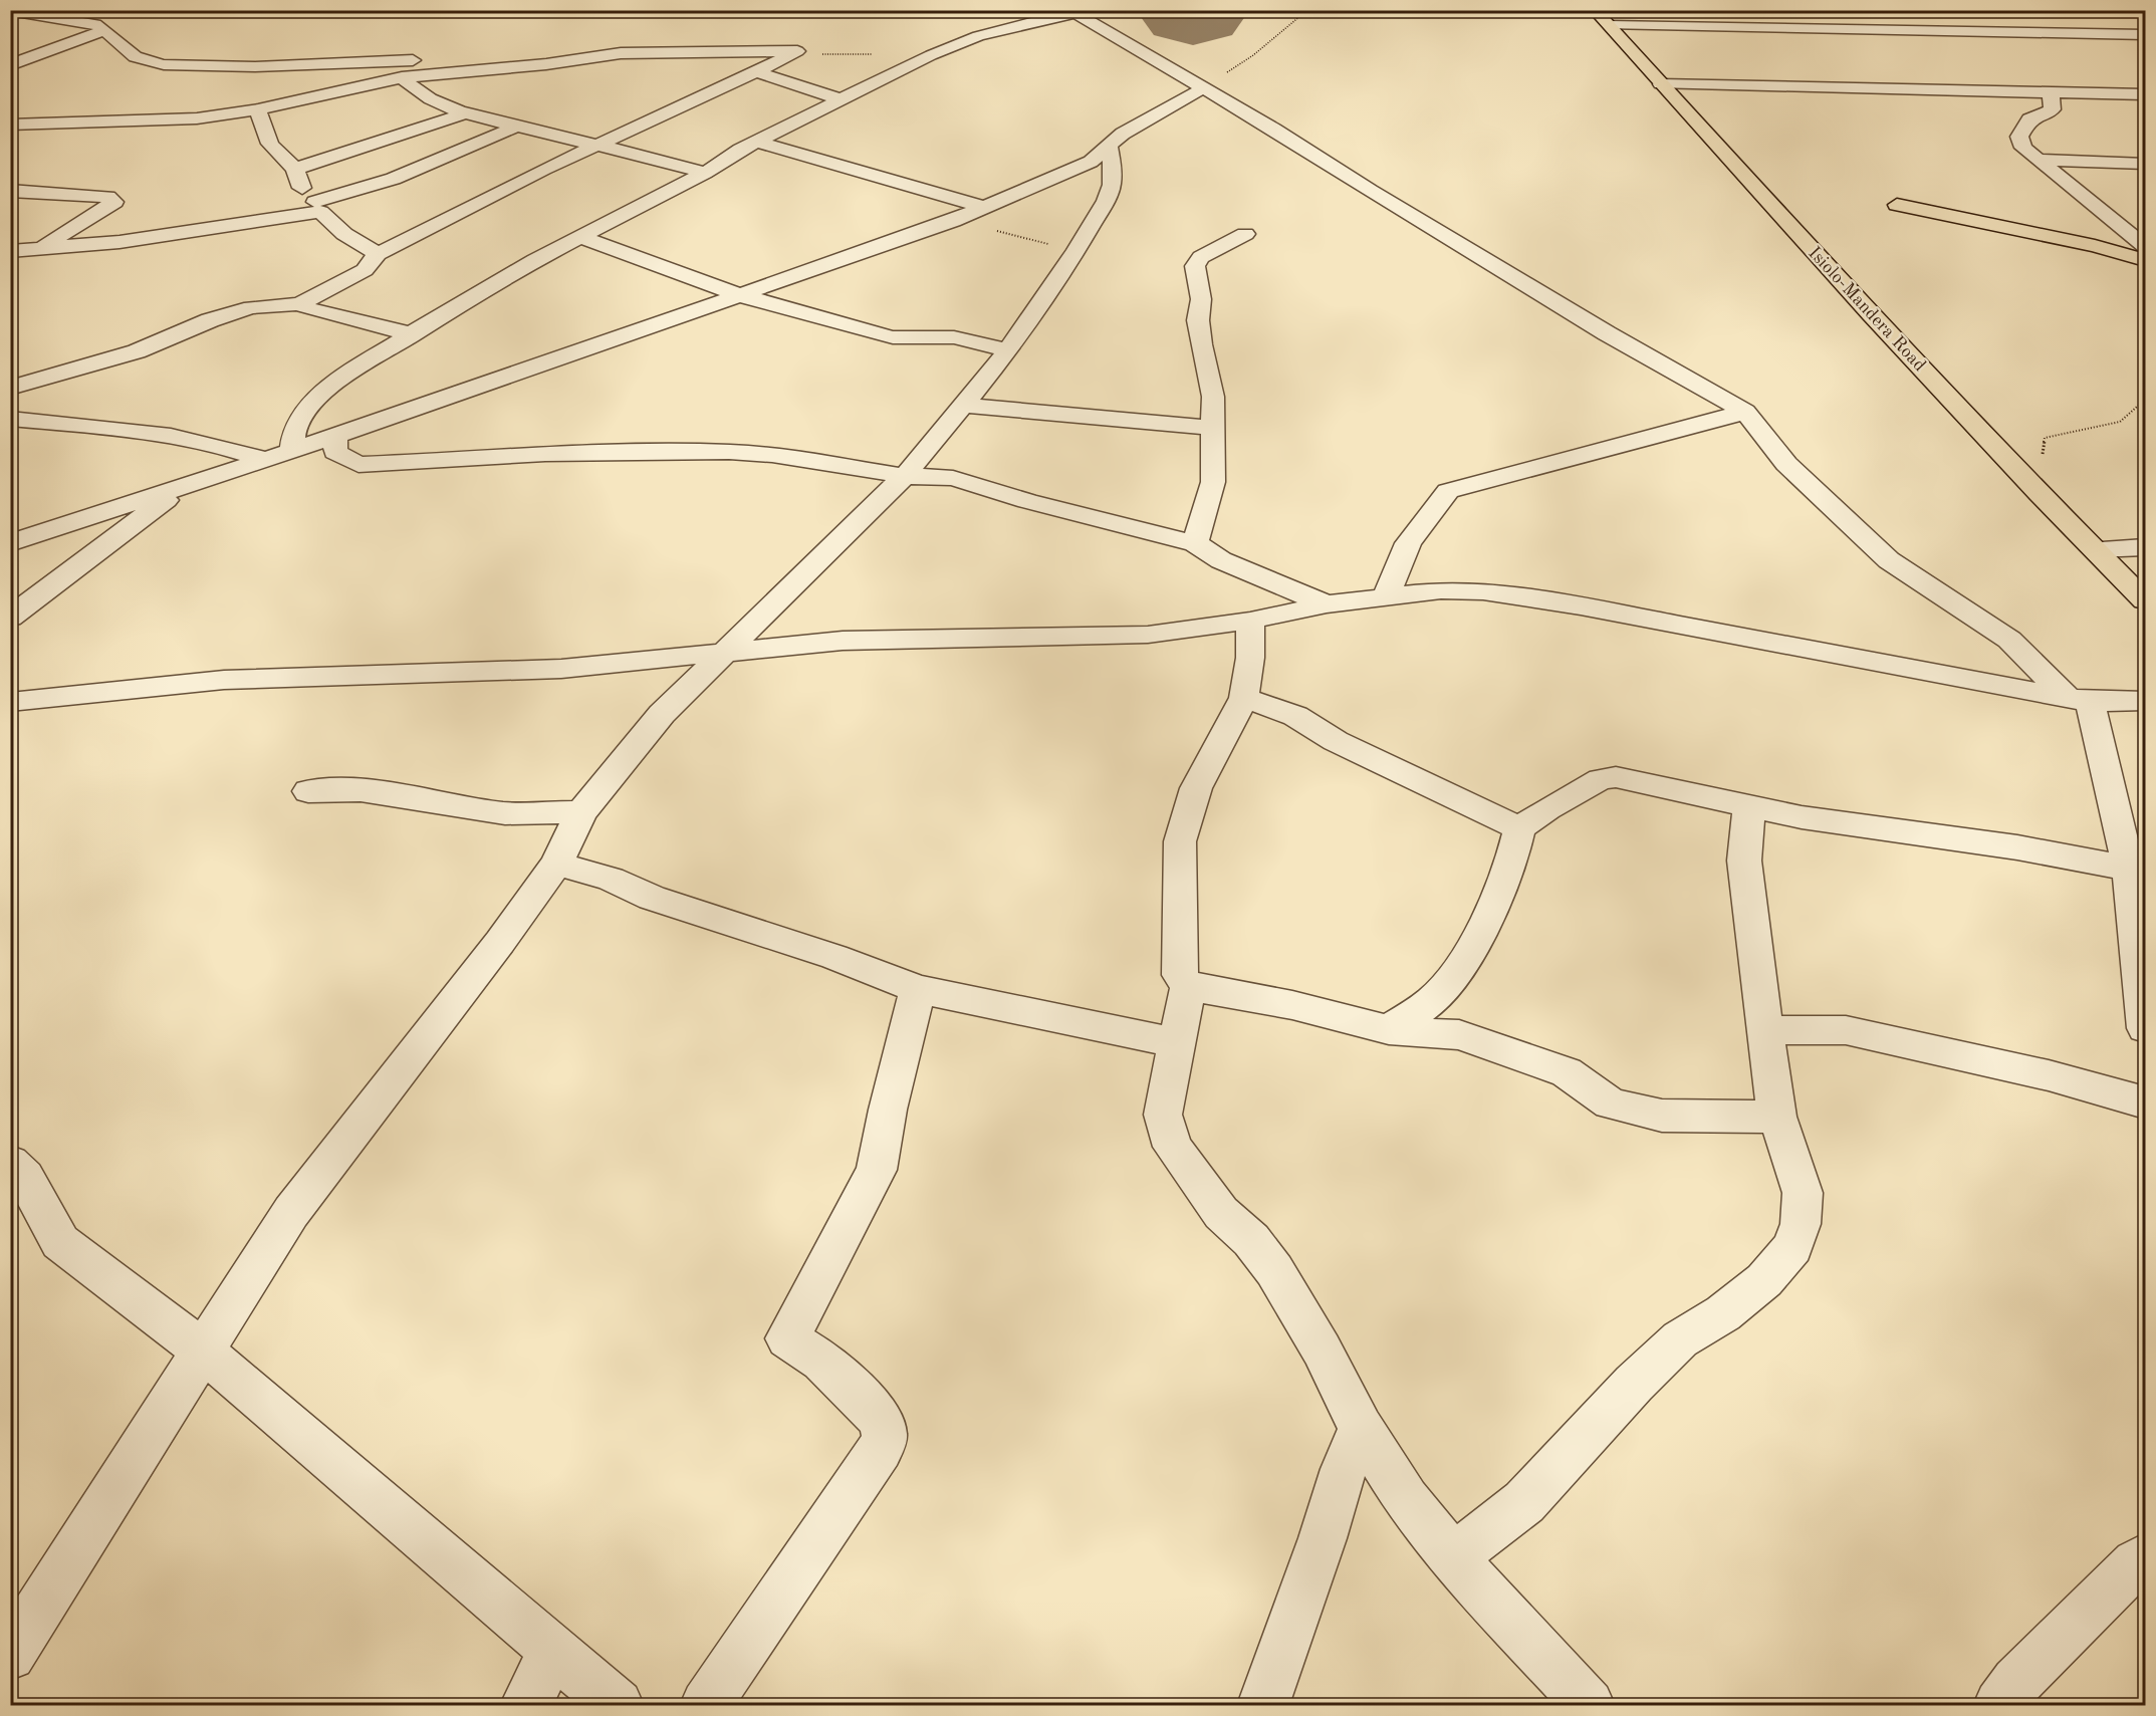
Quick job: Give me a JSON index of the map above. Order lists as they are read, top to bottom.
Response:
{
  "streets": {
    "main road": ["Isiolo-Mandera Road"]
  }
}
